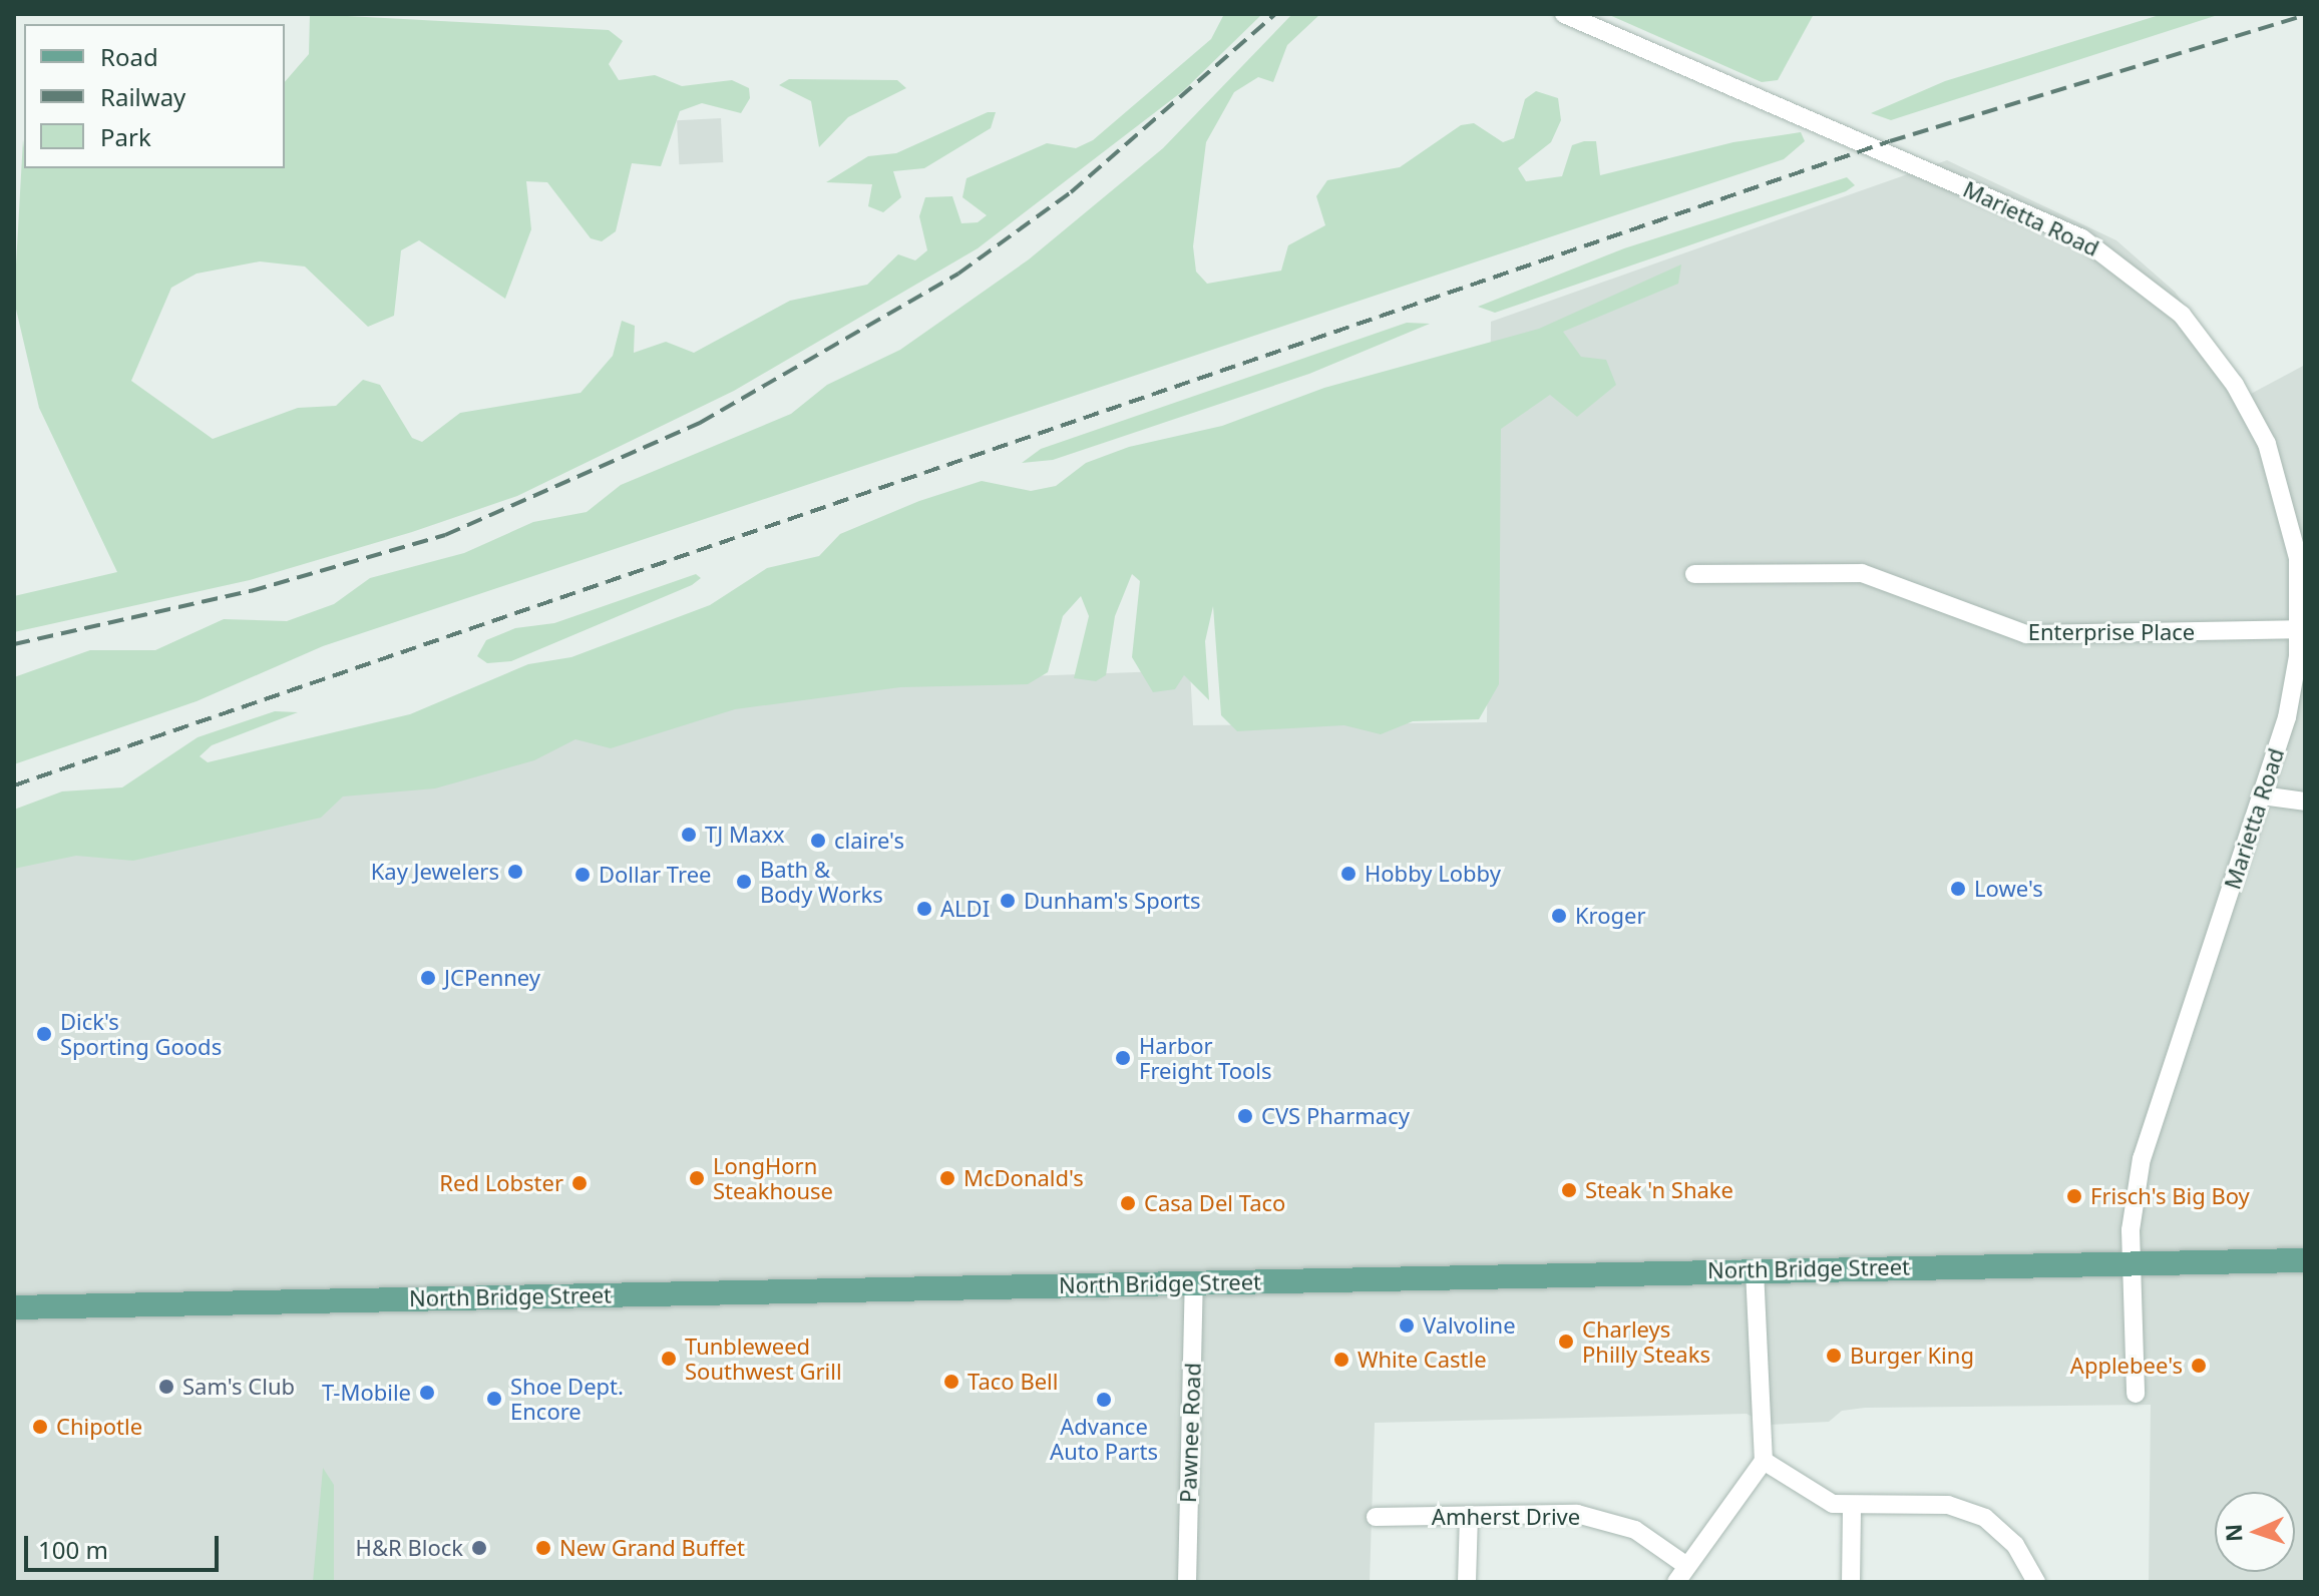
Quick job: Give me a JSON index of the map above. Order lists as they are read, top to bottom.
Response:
{
  "streets": {
    "main road": ["North Bridge Street"],
    "street": [
      "Marietta Road",
      "Enterprise Place",
      "Pawnee Road",
      "Amherst Drive"
    ]
  },
  "crossings": [
    ["Marietta Road", "Enterprise Place"],
    ["Marietta Road", "North Bridge Street"],
    ["North Bridge Street", "Pawnee Road"]
  ],
  "places": [
    "TJ Maxx",
    "claire's",
    "Kay Jewelers",
    "Hobby Lobby",
    "Dollar Tree",
    "Bath & Body Works",
    "Lowe's",
    "Dunham's Sports",
    "ALDI",
    "Kroger",
    "JCPenney",
    "Dick's Sporting Goods",
    "Harbor Freight Tools",
    "CVS Pharmacy",
    "LongHorn Steakhouse",
    "McDonald's",
    "Red Lobster",
    "Steak 'n Shake",
    "Frisch's Big Boy",
    "Casa Del Taco",
    "Valvoline",
    "Charleys Philly Steaks",
    "Burger King",
    "Tunbleweed Southwest Grill",
    "White Castle",
    "Applebee's",
    "Taco Bell",
    "Sam's Club",
    "T-Mobile",
    "Shoe Dept. Encore",
    "Advance Auto Parts",
    "Chipotle",
    "H&R Block",
    "New Grand Buffet"
  ],
  "legend": ["Road", "Railway", "Park"],
  "scale_bar": "100 m",
  "north": "left"
}
